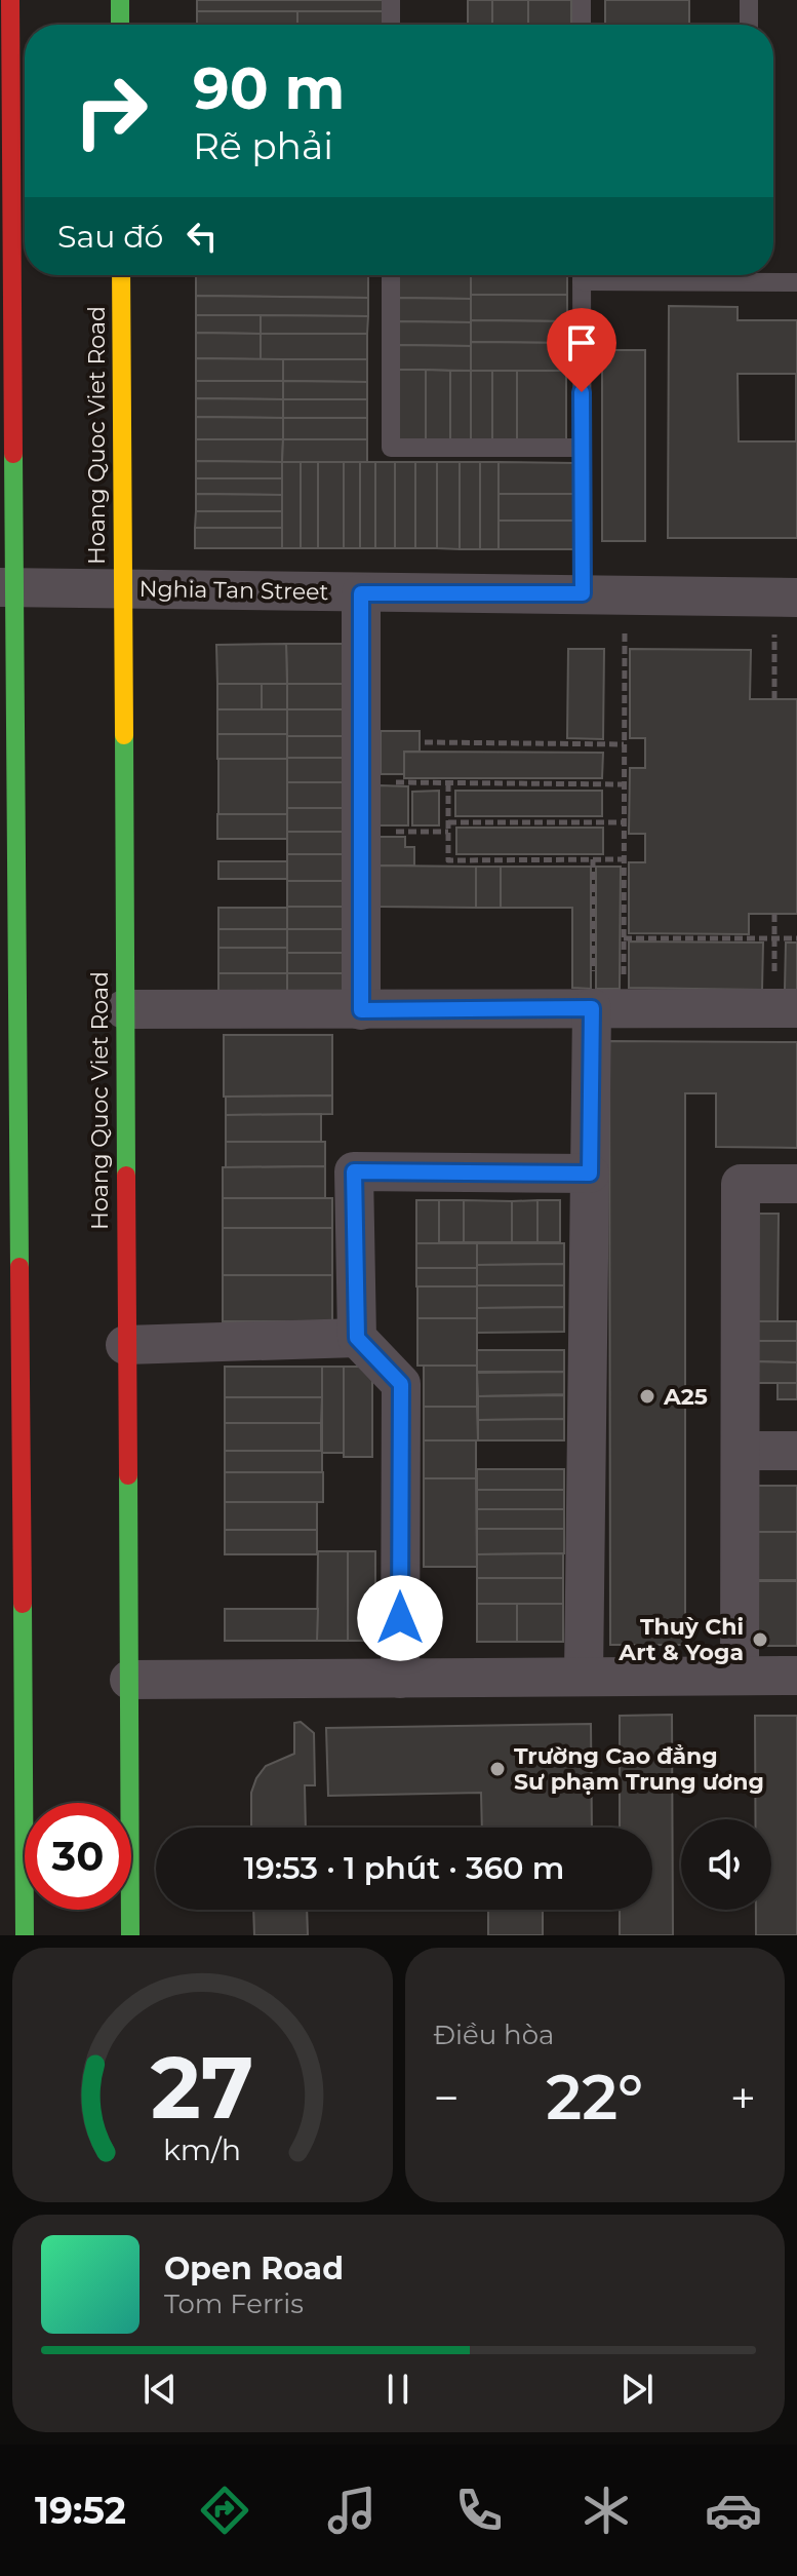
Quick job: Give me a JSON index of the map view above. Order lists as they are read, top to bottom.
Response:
{
  "streets": {
    "main road": ["Hoang Quoc Viet Road"],
    "street": ["Nghia Tan Street"]
  },
  "crossings": [
    ["Hoang Quoc Viet Road", "Nghia Tan Street"]
  ],
  "places": ["A25", "Thuỳ Chi Art & Yoga", "Trường Cao đẳng Sư phạm Trung ương"],
  "page": {
    "turn": ["90 m", "Rẽ phải"],
    "then": "Sau đó",
    "limit": "30",
    "trip": "19:53 · 1 phút · 360 m",
    "tile": "Điều hòa",
    "heat": ["−", "22°", "+"],
    "song": ["Open Road", "Tom Ferris"],
    "tabs": "19:52",
    "gauge": ["27", "km/h"]
  }
}
